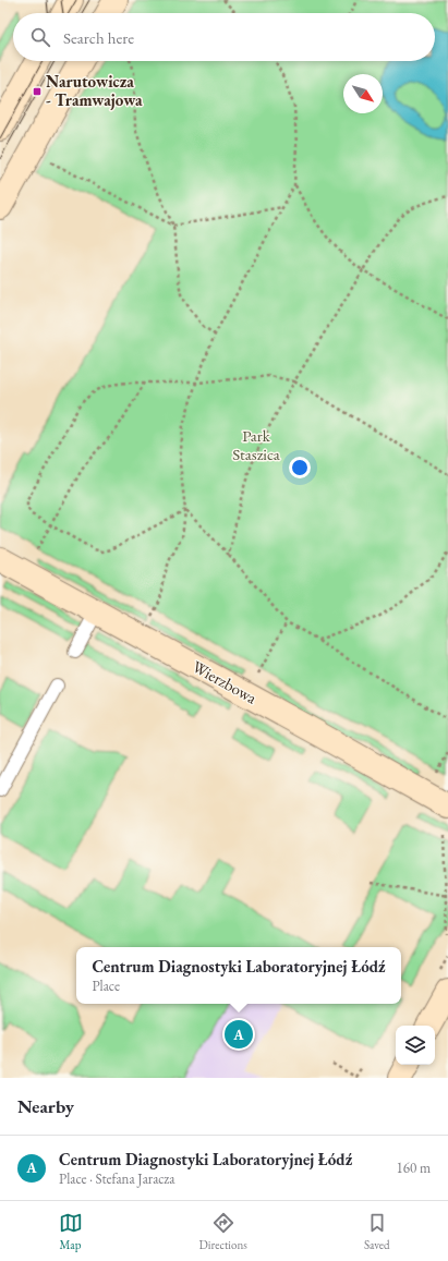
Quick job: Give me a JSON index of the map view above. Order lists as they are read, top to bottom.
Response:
{
  "streets": {
    "street": ["Wierzbowa"]
  },
  "parks": ["Park Staszica"],
  "places": {
    "transit": ["Narutowicza - Tramwajowa"]
  },
  "north": "bottom right",
  "page": {
    "search": "Search here",
    "popup": ["Centrum Diagnostyki Laboratoryjnej Łódź", "Place"],
    "pins": "A",
    "heading": "Nearby",
    "list": [
      {
        "mark": "A",
        "name": "Centrum Diagnostyki Laboratoryjnej Łódź",
        "note": "Place · Stefana Jaracza",
        "value": "160 m"
      }
    ],
    "nav": ["Map", "Directions", "Saved"]
  }
}
